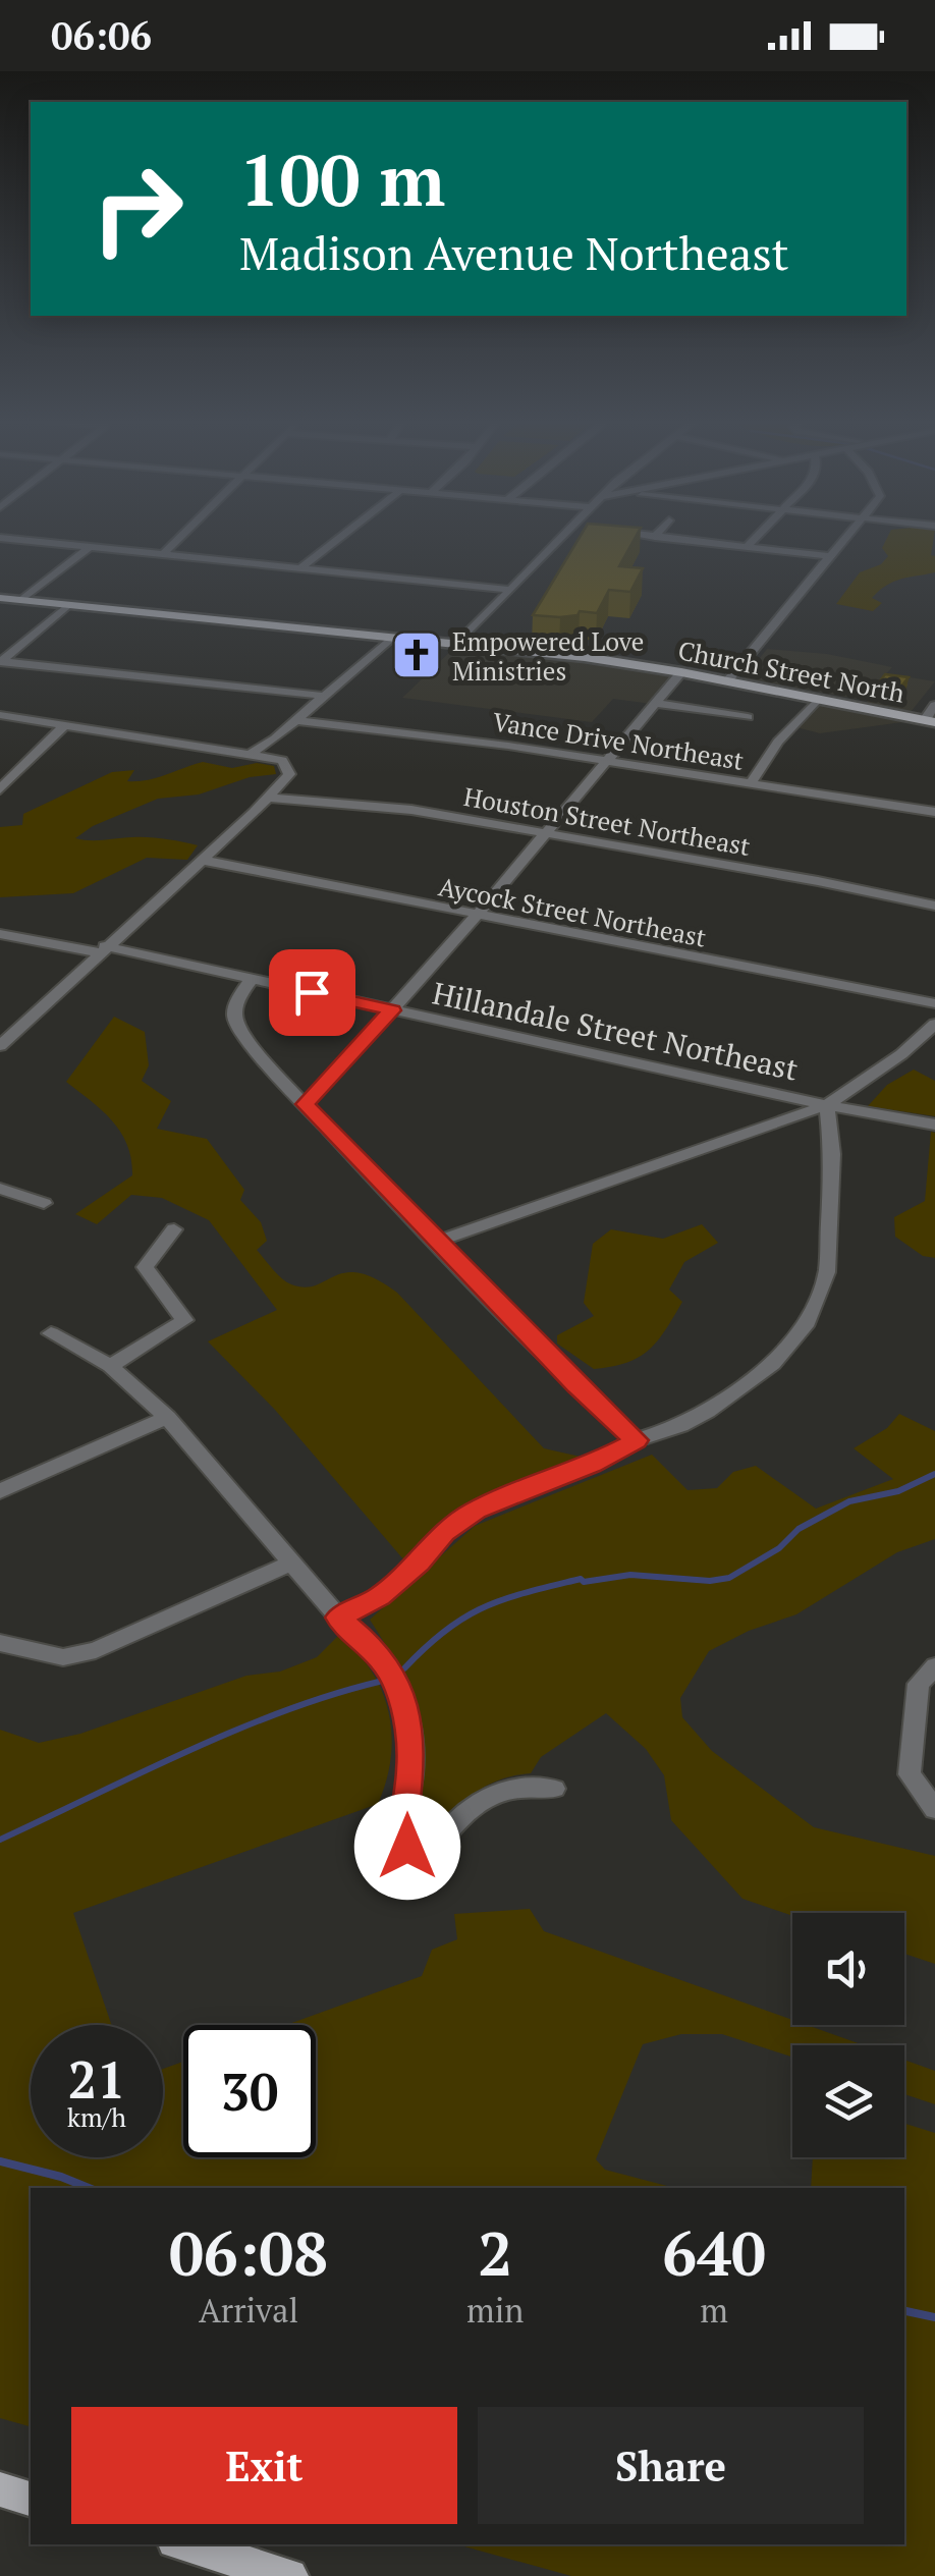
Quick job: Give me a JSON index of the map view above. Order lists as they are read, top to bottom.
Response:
{
  "streets": {
    "main road": ["Church Street North"],
    "street": [
      "Vance Drive Northeast",
      "Houston Street Northeast",
      "Aycock Street Northeast",
      "Hillandale Street Northeast"
    ]
  },
  "places": {
    "church": ["Empowered Love Ministries"]
  },
  "page": {
    "status": "06:06",
    "turn": ["100 m", "Madison Avenue Northeast"],
    "speed": "21 km/h",
    "limit": "30",
    "eta": [
      "06:08",
      "Arrival",
      "2",
      "min",
      "640",
      "m"
    ],
    "buttons": ["Exit", "Share"]
  }
}
